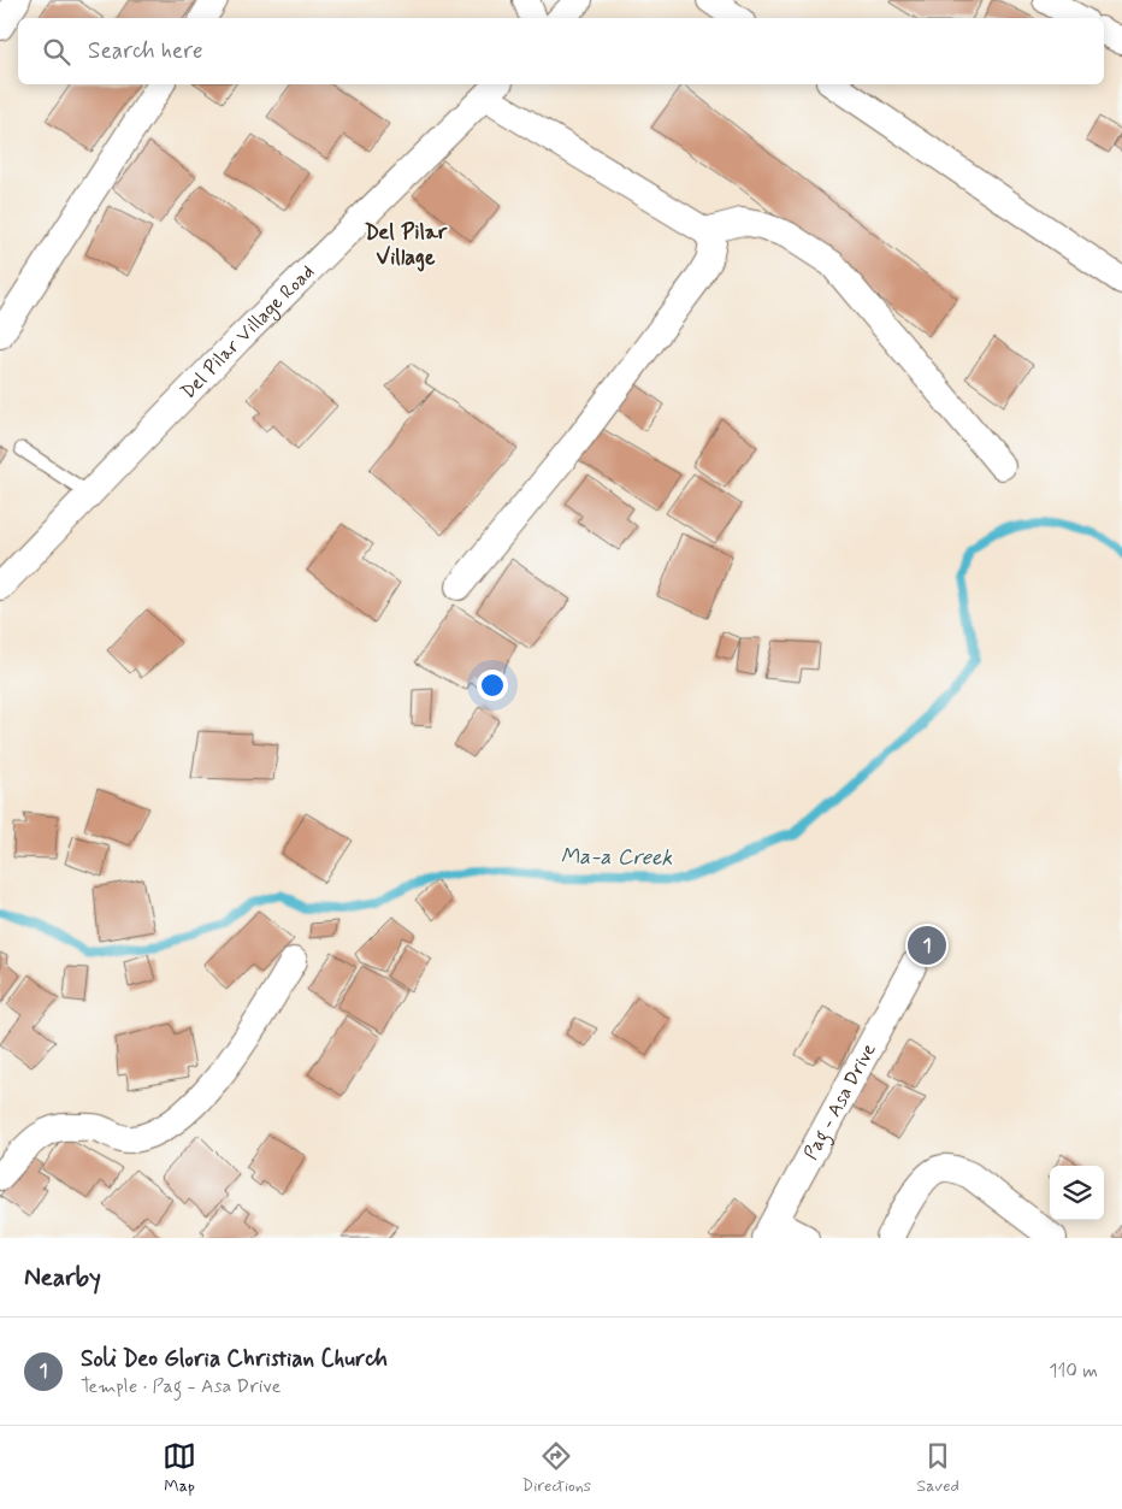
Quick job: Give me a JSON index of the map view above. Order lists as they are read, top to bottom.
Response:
{
  "streets": {
    "street": ["Del Pilar Village Road", "Pag - Asa Drive"]
  },
  "districts": ["Del Pilar Village"],
  "water": ["Ma-a Creek"],
  "page": {
    "search": "Search here",
    "pins": "1",
    "heading": "Nearby",
    "list": [
      {
        "mark": "1",
        "name": "Soli Deo Gloria Christian Church",
        "note": "Temple · Pag - Asa Drive",
        "value": "110 m"
      }
    ],
    "nav": ["Map", "Directions", "Saved"]
  }
}
